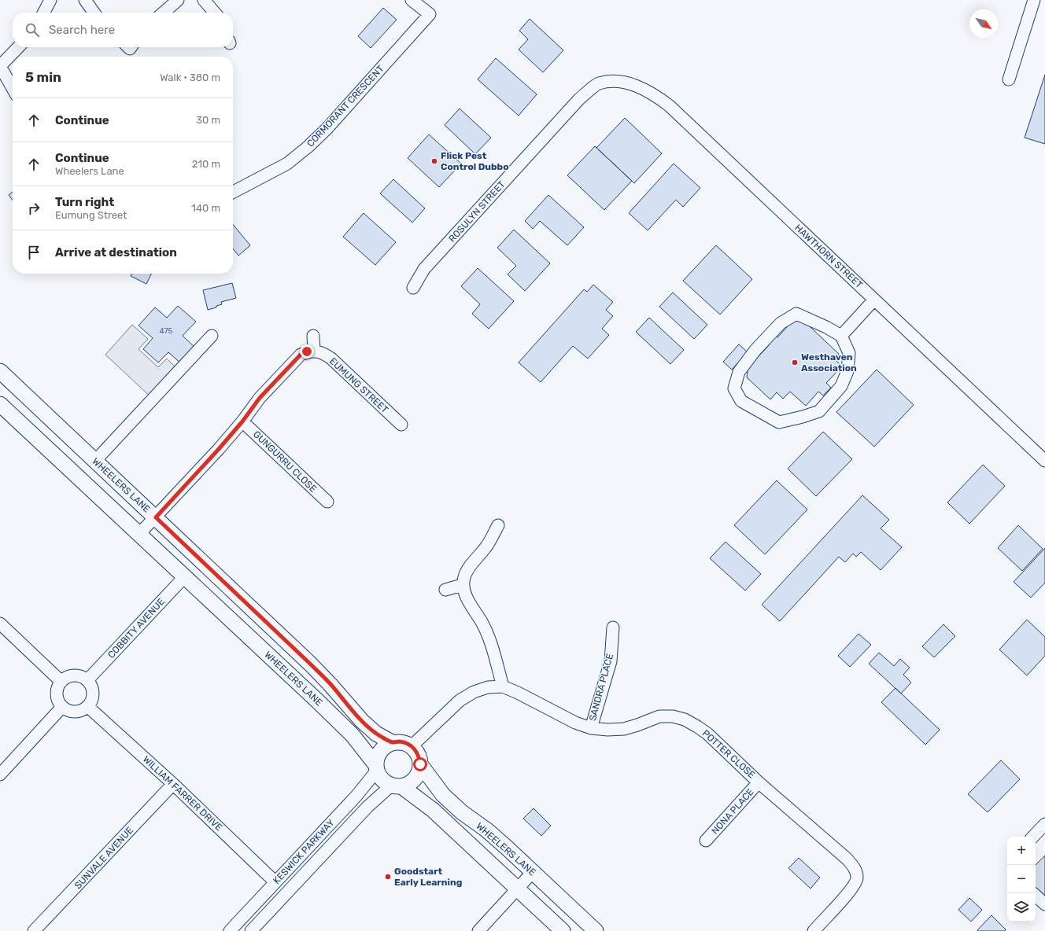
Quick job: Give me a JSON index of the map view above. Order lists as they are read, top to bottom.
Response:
{
  "streets": {
    "main road": ["WHEELERS LANE"],
    "street": [
      "CORMORANT CRESCENT",
      "ROSULYN STREET",
      "HAWTHORN STREET",
      "EUMUNG STREET",
      "GUNGURRU CLOSE",
      "COBBITY AVENUE",
      "SANDRA PLACE",
      "POTTER CLOSE",
      "WILLIAM FARRER DRIVE",
      "NONA PLACE",
      "KESWICK PARKWAY",
      "SUNVALE AVENUE"
    ]
  },
  "crossings": [
    ["ROSULYN STREET", "HAWTHORN STREET"],
    ["WHEELERS LANE", "COBBITY AVENUE"],
    ["WHEELERS LANE", "POTTER CLOSE"],
    ["WHEELERS LANE", "KESWICK PARKWAY"],
    ["COBBITY AVENUE", "WILLIAM FARRER DRIVE"],
    ["SANDRA PLACE", "POTTER CLOSE"],
    ["POTTER CLOSE", "NONA PLACE"],
    ["POTTER CLOSE", "KESWICK PARKWAY"],
    ["WILLIAM FARRER DRIVE", "KESWICK PARKWAY"],
    ["WILLIAM FARRER DRIVE", "SUNVALE AVENUE"]
  ],
  "places": ["Flick Pest Control Dubbo", "Westhaven Association", "Goodstart Early Learning"],
  "house_numbers": ["475"],
  "north": "bottom right",
  "page": {
    "search": "Search here",
    "heading": ["5 min", "Walk · 380 m"],
    "list": [
      ["Continue", "30 m"],
      ["Continue", "Wheelers Lane", "210 m"],
      ["Turn right", "Eumung Street", "140 m"],
      "Arrive at destination"
    ],
    "map_buttons": ["+", "−"]
  }
}
